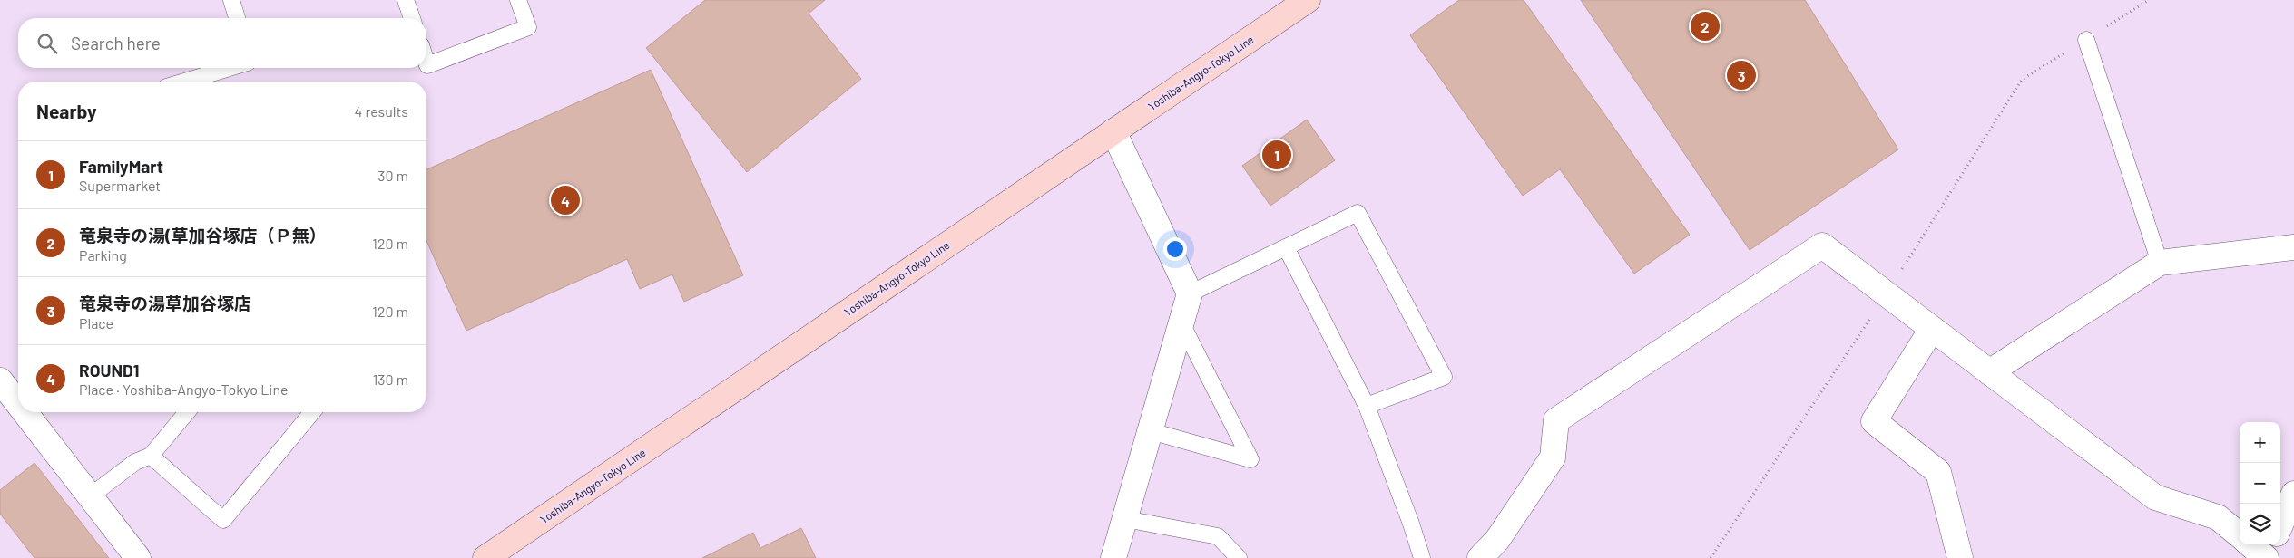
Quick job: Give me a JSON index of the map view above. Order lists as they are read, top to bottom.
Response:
{
  "streets": {
    "main road": ["Yoshiba-Angyo-Tokyo Line"]
  },
  "page": {
    "pins": [
      "2",
      "3",
      "1",
      "4"
    ],
    "search": "Search here",
    "heading": ["Nearby", "4 results"],
    "list": [
      {
        "mark": "1",
        "name": "FamilyMart",
        "note": "Supermarket",
        "value": "30 m"
      },
      {
        "mark": "2",
        "name": "竜泉寺の湯(草加谷塚店（Ｐ無）",
        "note": "Parking",
        "value": "120 m"
      },
      {
        "mark": "3",
        "name": "竜泉寺の湯草加谷塚店",
        "note": "Place",
        "value": "120 m"
      },
      {
        "mark": "4",
        "name": "ROUND1",
        "note": "Place · Yoshiba-Angyo-Tokyo Line",
        "value": "130 m"
      }
    ],
    "map_buttons": ["+", "−"]
  }
}
